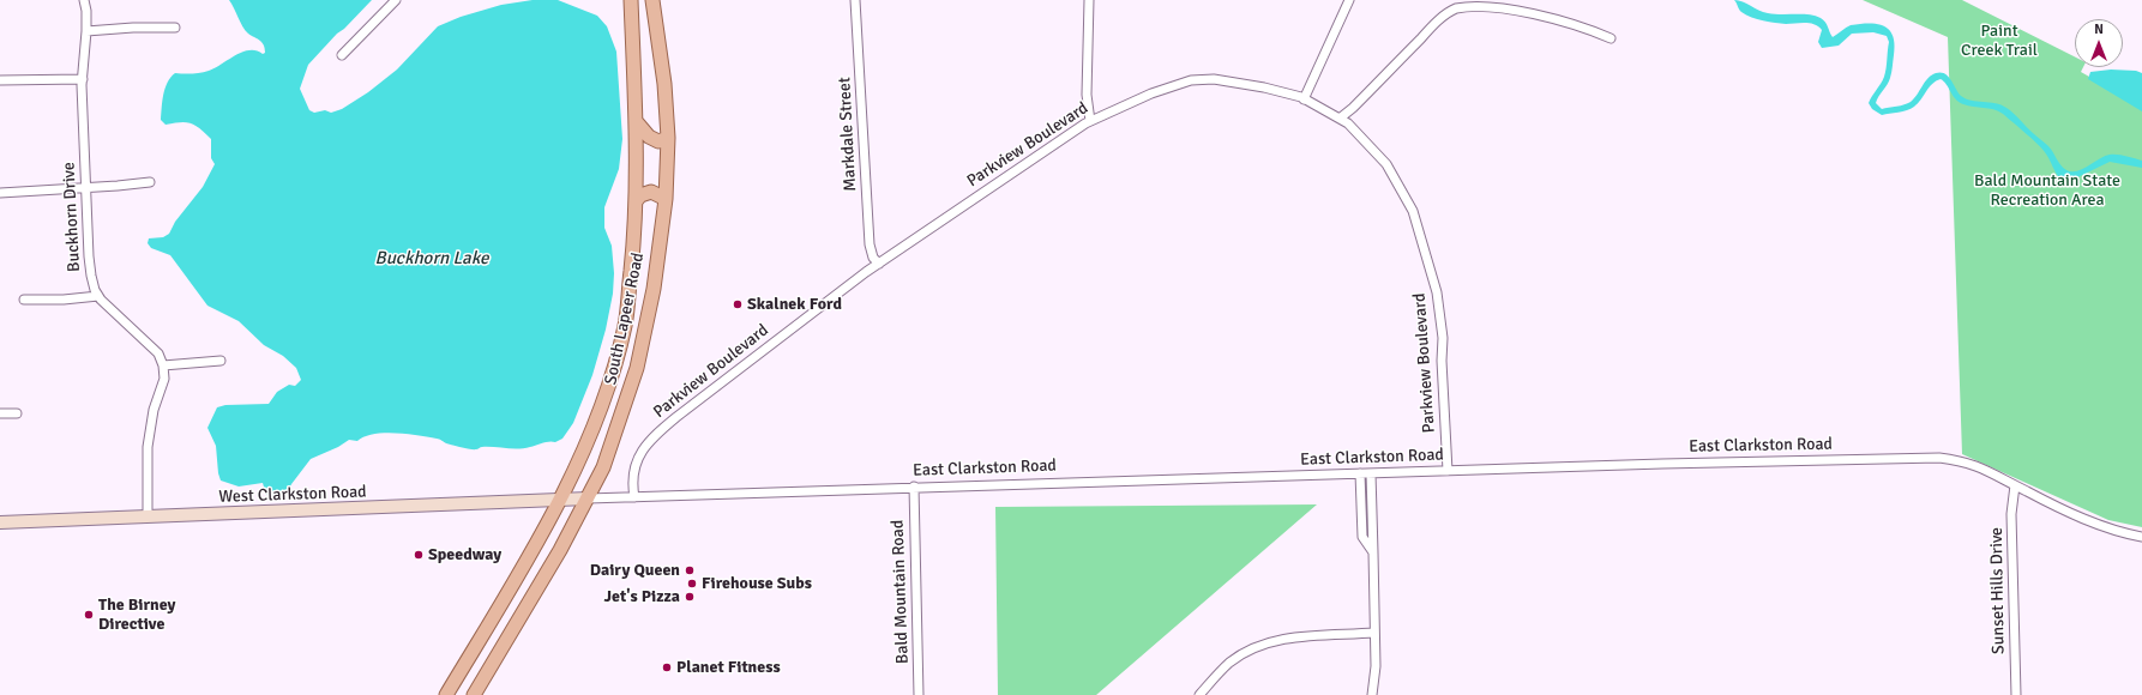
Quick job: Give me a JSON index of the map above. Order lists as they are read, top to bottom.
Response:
{
  "streets": {
    "main road": ["South Lapeer Road", "West Clarkston Road"],
    "street": [
      "Markdale Street",
      "Parkview Boulevard",
      "Buckhorn Drive",
      "East Clarkston Road",
      "Sunset Hills Drive",
      "Bald Mountain Road"
    ]
  },
  "crossings": [
    ["Markdale Street", "Parkview Boulevard"],
    ["Parkview Boulevard", "East Clarkston Road"],
    ["South Lapeer Road", "East Clarkston Road"],
    ["South Lapeer Road", "West Clarkston Road"],
    ["East Clarkston Road", "West Clarkston Road"],
    ["East Clarkston Road", "Sunset Hills Drive"],
    ["East Clarkston Road", "Bald Mountain Road"]
  ],
  "water": ["Buckhorn Lake"],
  "parks": ["Paint Creek Trail", "Bald Mountain State Recreation Area"],
  "places": [
    "Skalnek Ford",
    "Speedway",
    "Dairy Queen",
    "Firehouse Subs",
    "Jet's Pizza",
    "The Birney Directive",
    "Planet Fitness"
  ],
  "north": "top"
}
